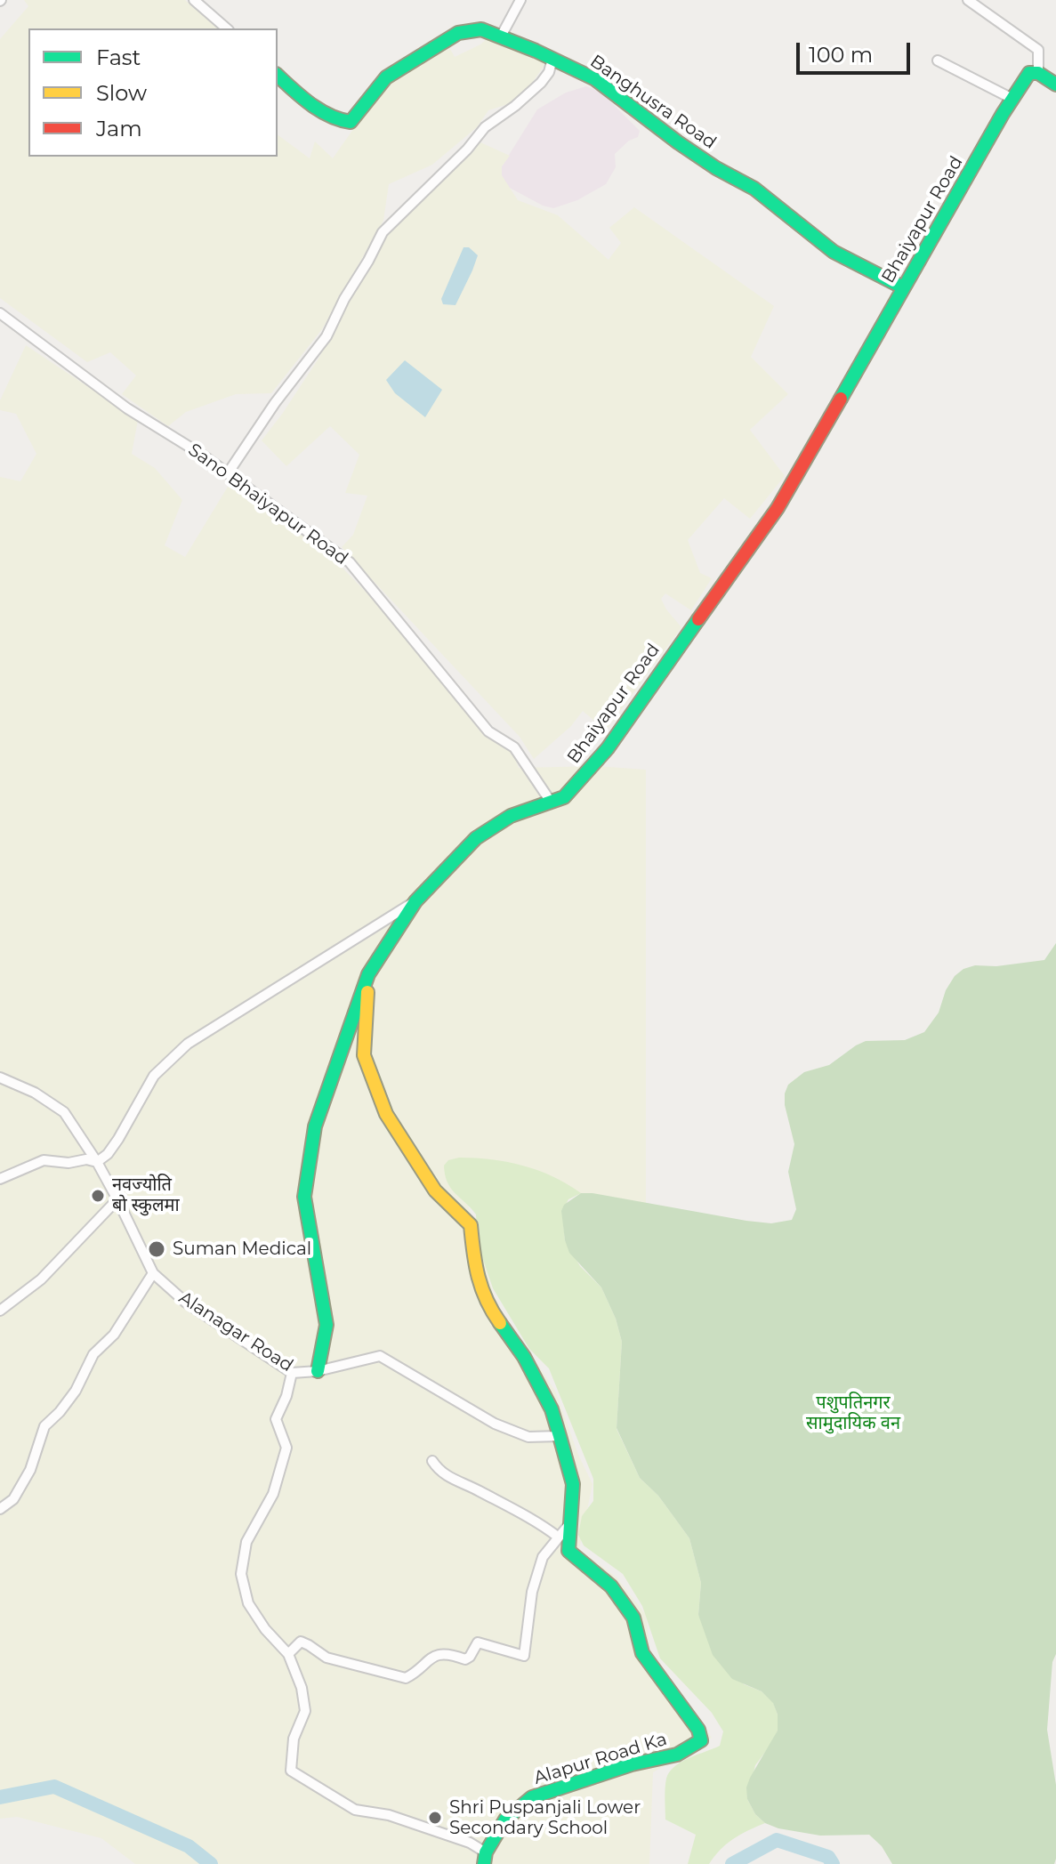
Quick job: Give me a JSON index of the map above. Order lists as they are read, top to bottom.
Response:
{
  "streets": {
    "street": [
      "Banghusra Road",
      "Bhaiyapur Road",
      "Sano Bhaiyapur Road",
      "Alanagar Road",
      "Alapur Road Ka"
    ]
  },
  "crossings": [
    ["Banghusra Road", "Bhaiyapur Road"],
    ["Bhaiyapur Road", "Sano Bhaiyapur Road"],
    ["Bhaiyapur Road", "Alanagar Road"],
    ["Bhaiyapur Road", "Alapur Road Ka"],
    ["Alanagar Road", "Alapur Road Ka"]
  ],
  "parks": ["पशुपतिनगर सामुदायिक वन"],
  "places": ["नवज्याेति बाे स्कुलमा", "Suman Medical", "Shri Puspanjali Lower Secondary School"],
  "legend": ["Fast", "Slow", "Jam"],
  "scale_bar": "100 m"
}
